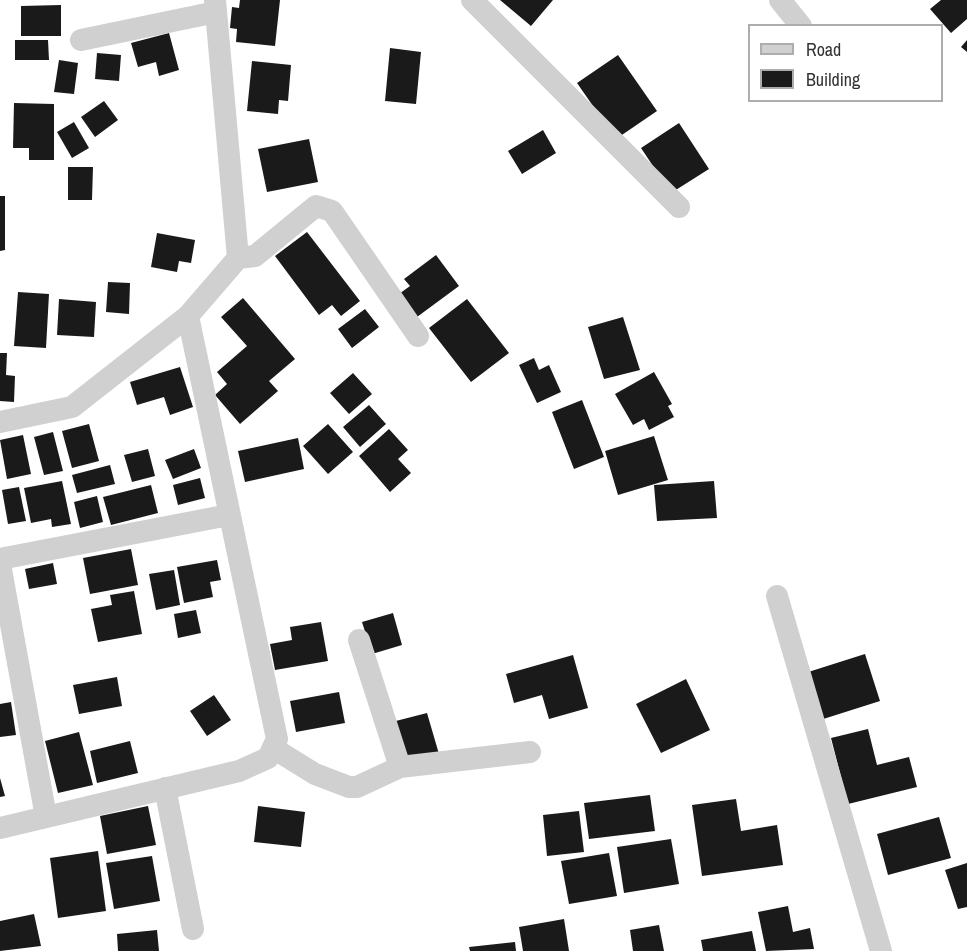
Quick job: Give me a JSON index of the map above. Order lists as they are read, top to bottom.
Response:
{
  "legend": ["Road", "Building"]
}
